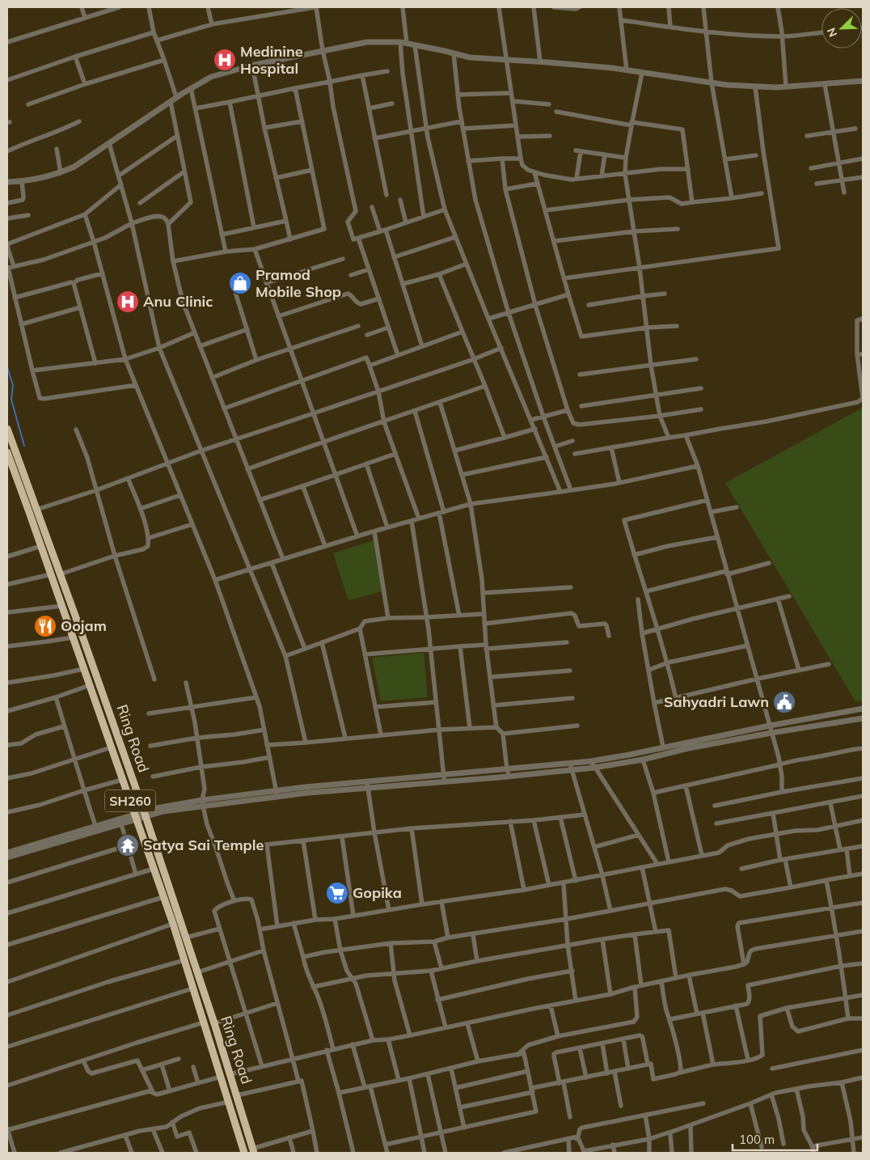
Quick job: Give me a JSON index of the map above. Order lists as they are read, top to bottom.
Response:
{
  "streets": {
    "highway": ["Ring Road", "SH260"]
  },
  "places": {
    "hospital": ["Medinine Hospital", "Anu Clinic"],
    "shop": ["Pramod Mobile Shop"],
    "restaurant": ["Oojam"],
    "public building": ["Sahyadri Lawn"],
    "temple": ["Satya Sai Temple"],
    "supermarket": ["Gopika"]
  },
  "scale_bar": "100 m",
  "north": "bottom left"
}
